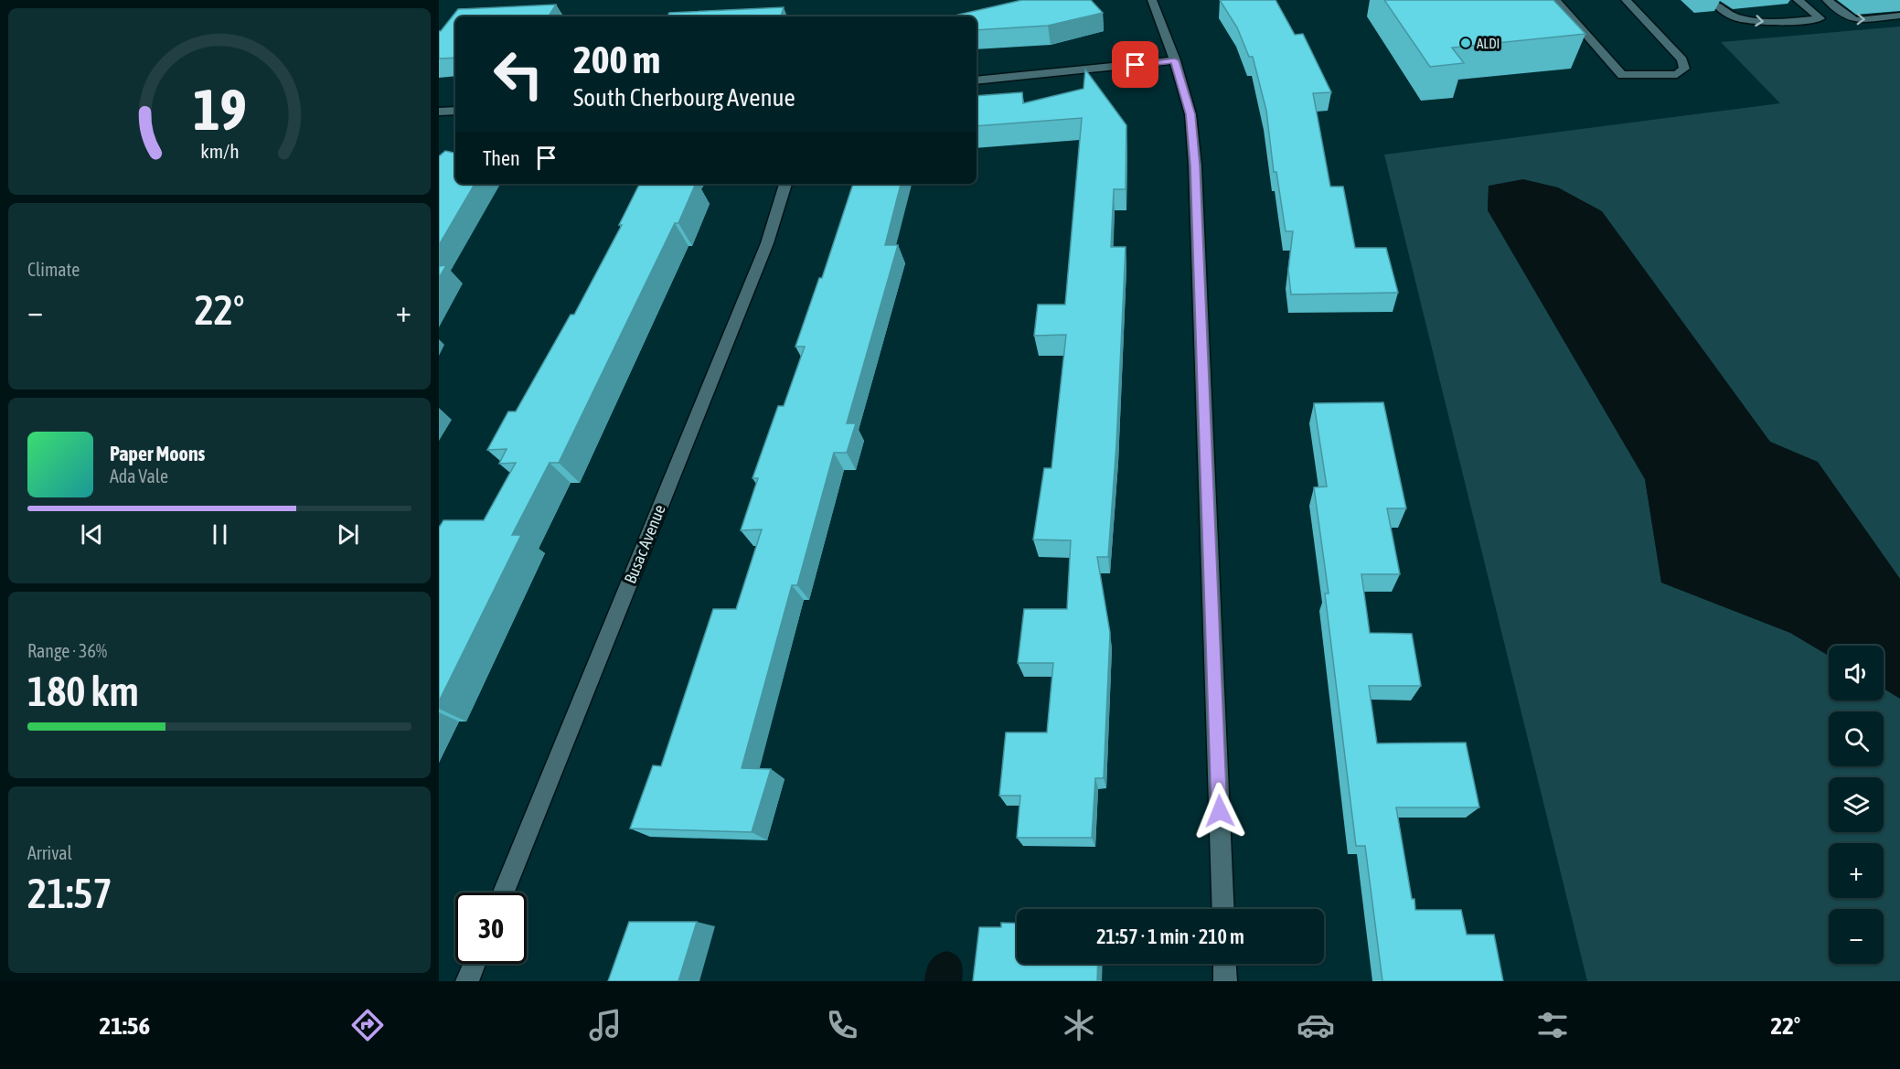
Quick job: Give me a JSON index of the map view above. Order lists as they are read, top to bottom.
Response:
{
  "streets": {
    "street": ["Busac Avenue"]
  },
  "places": ["ALDI"],
  "page": {
    "turn": ["200 m", "South Cherbourg Avenue"],
    "then": "Then",
    "tile": [
      "Climate",
      ["Range · 36%", "180 km"],
      ["Arrival", "21:57"]
    ],
    "heat": ["−", "22°", "+"],
    "song": ["Paper Moons", "Ada Vale"],
    "map_buttons": ["+", "−"],
    "limit": "30",
    "trip": "21:57 · 1 min · 210 m",
    "tabs": ["21:56", "22°"],
    "gauge": ["19", "km/h"]
  }
}
